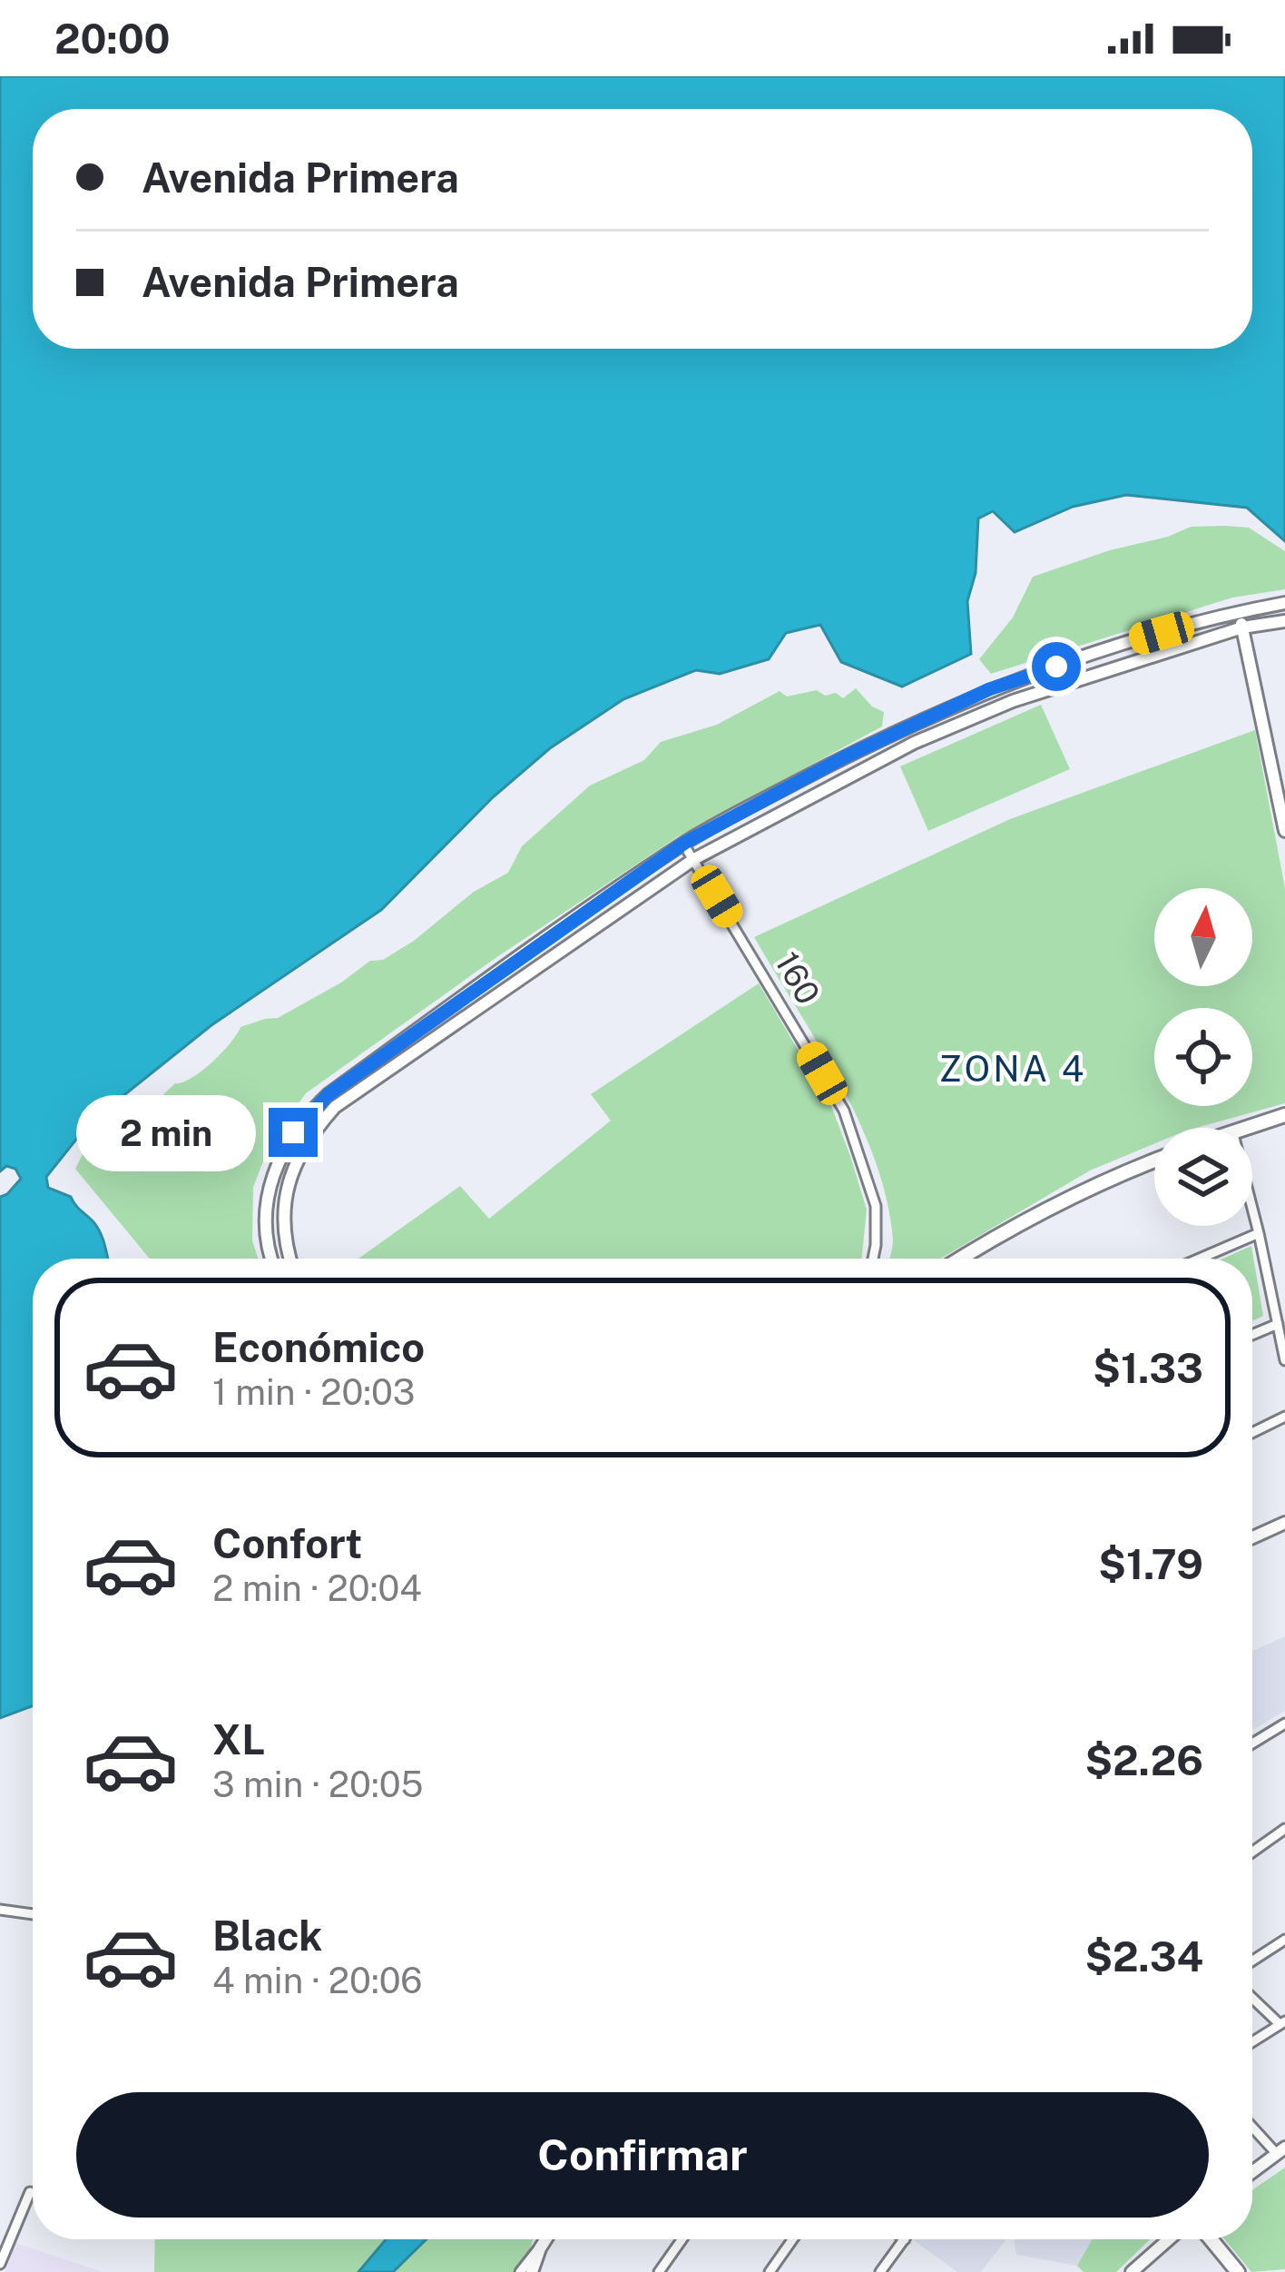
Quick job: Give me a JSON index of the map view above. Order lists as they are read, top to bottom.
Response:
{
  "streets": {
    "street": ["160"]
  },
  "districts": ["ZONA 4"],
  "north": "top",
  "page": {
    "status": "20:00",
    "banner": ["Avenida Primera", "Avenida Primera"],
    "bubble": "2 min",
    "list": [
      {
        "name": "Económico",
        "note": "1 min · 20:03",
        "value": "$1.33"
      },
      {
        "name": "Confort",
        "note": "2 min · 20:04",
        "value": "$1.79"
      },
      {
        "name": "XL",
        "note": "3 min · 20:05",
        "value": "$2.26"
      },
      {
        "name": "Black",
        "note": "4 min · 20:06",
        "value": "$2.34"
      }
    ],
    "buttons": "Confirmar"
  }
}
